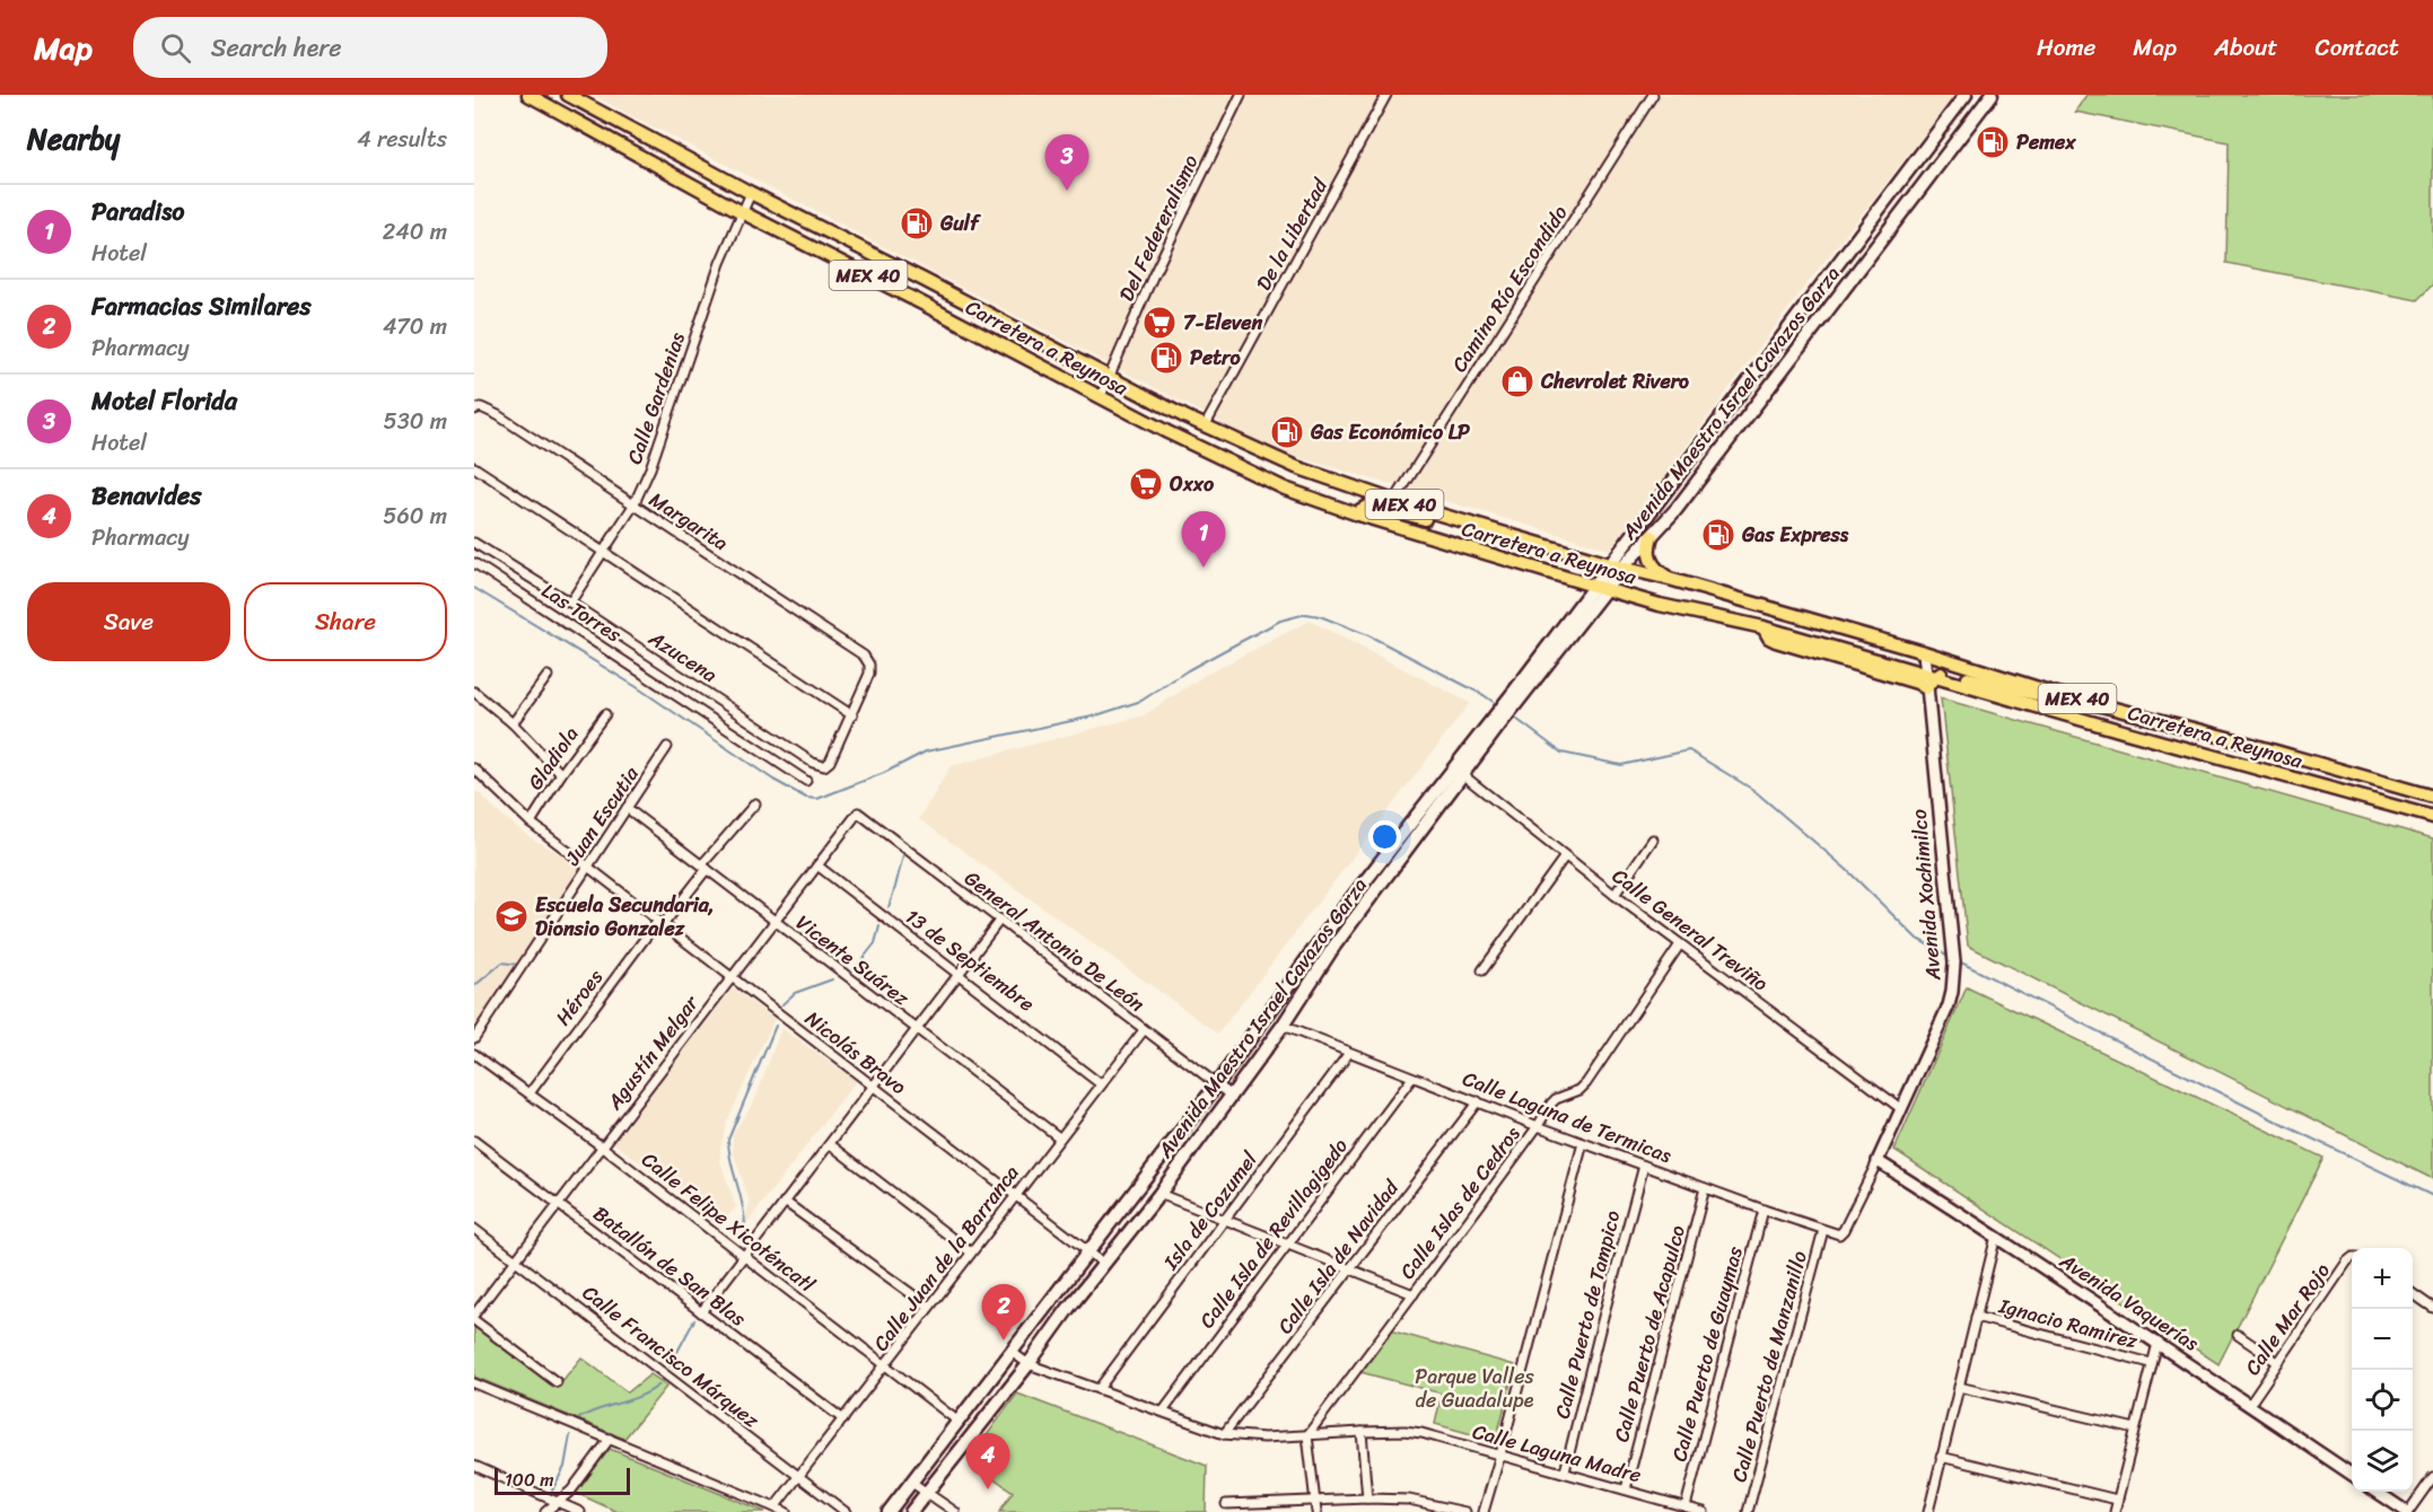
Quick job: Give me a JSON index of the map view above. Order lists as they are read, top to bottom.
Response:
{
  "streets": {
    "main road": ["MEX 40", "Carretera a Reynosa", "Avenida Maestro Israel Cavazos Garza"],
    "street": [
      "Del Federeralismo",
      "De la Libertad",
      "Camino Río Escondido",
      "Calle Gardenias",
      "Margarita",
      "Las Torres",
      "Azucena",
      "Gladiola",
      "Juan Escutia",
      "Avenida Xochimilco",
      "Calle General Treviño",
      "General Antonio De León",
      "Vicente Suárez",
      "13 de Septiembre",
      "Héroes",
      "Agustín Melgar",
      "Nicolás Bravo",
      "Calle Laguna de Termicas",
      "Calle Islas de Cedros",
      "Isla de Cozumel",
      "Calle Felipe Xicoténcatl",
      "Calle Isla de Revillagigedo",
      "Calle Isla de Navidad",
      "Calle Juan de la Barranca",
      "Batallón de San Blas",
      "Avenida Vaquerías",
      "Calle Puerto de Tampico",
      "Calle Mar Rojo",
      "Ignacio Ramirez",
      "Calle Puerto de Acapulco",
      "Calle Puerto de Guaymas",
      "Calle Francisco Márquez",
      "Calle Puerto de Manzanillo",
      "Calle Laguna Madre"
    ]
  },
  "crossings": [
    ["Del Federeralismo", "Carretera a Reynosa"],
    ["De la Libertad", "Carretera a Reynosa"],
    ["Camino Río Escondido", "Carretera a Reynosa"],
    ["Carretera a Reynosa", "Calle Gardenias"],
    ["Carretera a Reynosa", "Avenida Maestro Israel Cavazos Garza"],
    ["Calle Gardenias", "Margarita"],
    ["Calle Gardenias", "Azucena"],
    ["Avenida Maestro Israel Cavazos Garza", "Calle General Treviño"],
    ["Avenida Maestro Israel Cavazos Garza", "General Antonio De León"],
    ["Avenida Maestro Israel Cavazos Garza", "Nicolás Bravo"],
    ["Avenida Maestro Israel Cavazos Garza", "Calle Laguna de Termicas"],
    ["Avenida Maestro Israel Cavazos Garza", "Calle Felipe Xicoténcatl"],
    ["Avenida Maestro Israel Cavazos Garza", "Calle Laguna Madre"],
    ["Margarita", "Azucena"],
    ["Gladiola", "Nicolás Bravo"],
    ["Juan Escutia", "Vicente Suárez"],
    ["Juan Escutia", "Nicolás Bravo"],
    ["Avenida Xochimilco", "Calle General Treviño"],
    ["Avenida Xochimilco", "Calle Laguna de Termicas"],
    ["Avenida Xochimilco", "Avenida Vaquerías"],
    ["Calle General Treviño", "Calle Islas de Cedros"],
    ["General Antonio De León", "Agustín Melgar"],
    ["General Antonio De León", "Calle Juan de la Barranca"],
    ["Vicente Suárez", "Héroes"],
    ["Vicente Suárez", "Agustín Melgar"],
    ["Vicente Suárez", "Calle Juan de la Barranca"],
    ["13 de Septiembre", "Agustín Melgar"],
    ["13 de Septiembre", "Calle Juan de la Barranca"],
    ["Héroes", "Nicolás Bravo"],
    ["Héroes", "Calle Felipe Xicoténcatl"],
    ["Agustín Melgar", "Nicolás Bravo"],
    ["Agustín Melgar", "Calle Felipe Xicoténcatl"],
    ["Agustín Melgar", "Batallón de San Blas"],
    ["Agustín Melgar", "Calle Francisco Márquez"],
    ["Nicolás Bravo", "Calle Juan de la Barranca"],
    ["Calle Laguna de Termicas", "Calle Islas de Cedros"],
    ["Calle Laguna de Termicas", "Isla de Cozumel"],
    ["Calle Laguna de Termicas", "Calle Isla de Revillagigedo"],
    ["Calle Laguna de Termicas", "Calle Isla de Navidad"],
    ["Calle Laguna de Termicas", "Calle Puerto de Tampico"],
    ["Calle Laguna de Termicas", "Calle Puerto de Acapulco"],
    ["Calle Laguna de Termicas", "Calle Puerto de Guaymas"],
    ["Calle Laguna de Termicas", "Calle Puerto de Manzanillo"],
    ["Calle Islas de Cedros", "Calle Laguna Madre"],
    ["Isla de Cozumel", "Calle Laguna Madre"],
    ["Calle Felipe Xicoténcatl", "Calle Juan de la Barranca"],
    ["Calle Isla de Revillagigedo", "Calle Laguna Madre"],
    ["Calle Isla de Navidad", "Calle Laguna Madre"],
    ["Calle Juan de la Barranca", "Batallón de San Blas"],
    ["Calle Juan de la Barranca", "Calle Francisco Márquez"],
    ["Avenida Vaquerías", "Calle Mar Rojo"],
    ["Calle Puerto de Tampico", "Calle Laguna Madre"],
    ["Calle Puerto de Acapulco", "Calle Laguna Madre"],
    ["Calle Puerto de Guaymas", "Calle Laguna Madre"]
  ],
  "parks": ["Parque Valles de Guadalupe"],
  "places": {
    "fuel station": [
      "Pemex",
      "Gulf",
      "Petro",
      "Gas Económico LP",
      "Gas Express"
    ],
    "supermarket": ["7-Eleven", "Oxxo"],
    "shop": ["Chevrolet Rivero"],
    "school or university": ["Escuela Secundaria, Dionsio Gonzalez"]
  },
  "scale_bar": "100 m",
  "page": {
    "header": "Map",
    "search": "Search here",
    "nav": [
      "Home",
      "Map",
      "About",
      "Contact"
    ],
    "heading": ["Nearby", "4 results"],
    "pins": [
      "3",
      "1",
      "2",
      "4"
    ],
    "list": [
      {
        "mark": "1",
        "name": "Paradiso",
        "note": "Hotel",
        "value": "240 m"
      },
      {
        "mark": "2",
        "name": "Farmacias Similares",
        "note": "Pharmacy",
        "value": "470 m"
      },
      {
        "mark": "3",
        "name": "Motel Florida",
        "note": "Hotel",
        "value": "530 m"
      },
      {
        "mark": "4",
        "name": "Benavides",
        "note": "Pharmacy",
        "value": "560 m"
      }
    ],
    "buttons": ["Save", "Share"],
    "map_buttons": ["+", "−"],
    "scale": "100 m"
  }
}
